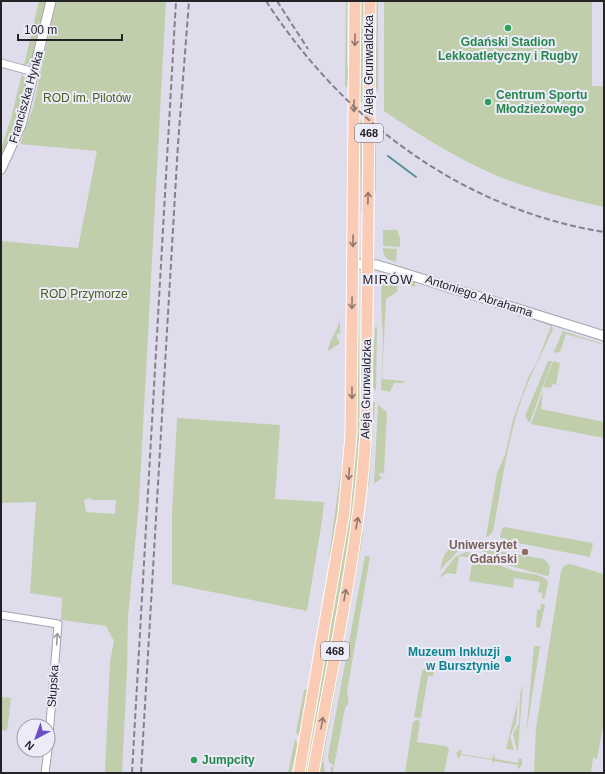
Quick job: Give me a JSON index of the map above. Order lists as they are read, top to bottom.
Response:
{
  "streets": {
    "main road": ["Aleja Grunwaldzka", "468"],
    "street": ["Franciszka Hynka", "Antoniego Abrahama", "Słupska"]
  },
  "crossings": [
    ["Aleja Grunwaldzka", "Antoniego Abrahama"]
  ],
  "districts": ["MIRÓW"],
  "parks": ["ROD im. Pilotów", "ROD Przymorze"],
  "places": [
    "Gdański Stadion Lekkoatletyczny i Rugby",
    "Centrum Sportu Młodzieżowego",
    "Uniwersytet Gdański",
    "Muzeum Inkluzji w Bursztynie",
    "Jumpcity"
  ],
  "scale_bar": "100 m",
  "north": "bottom left"
}
